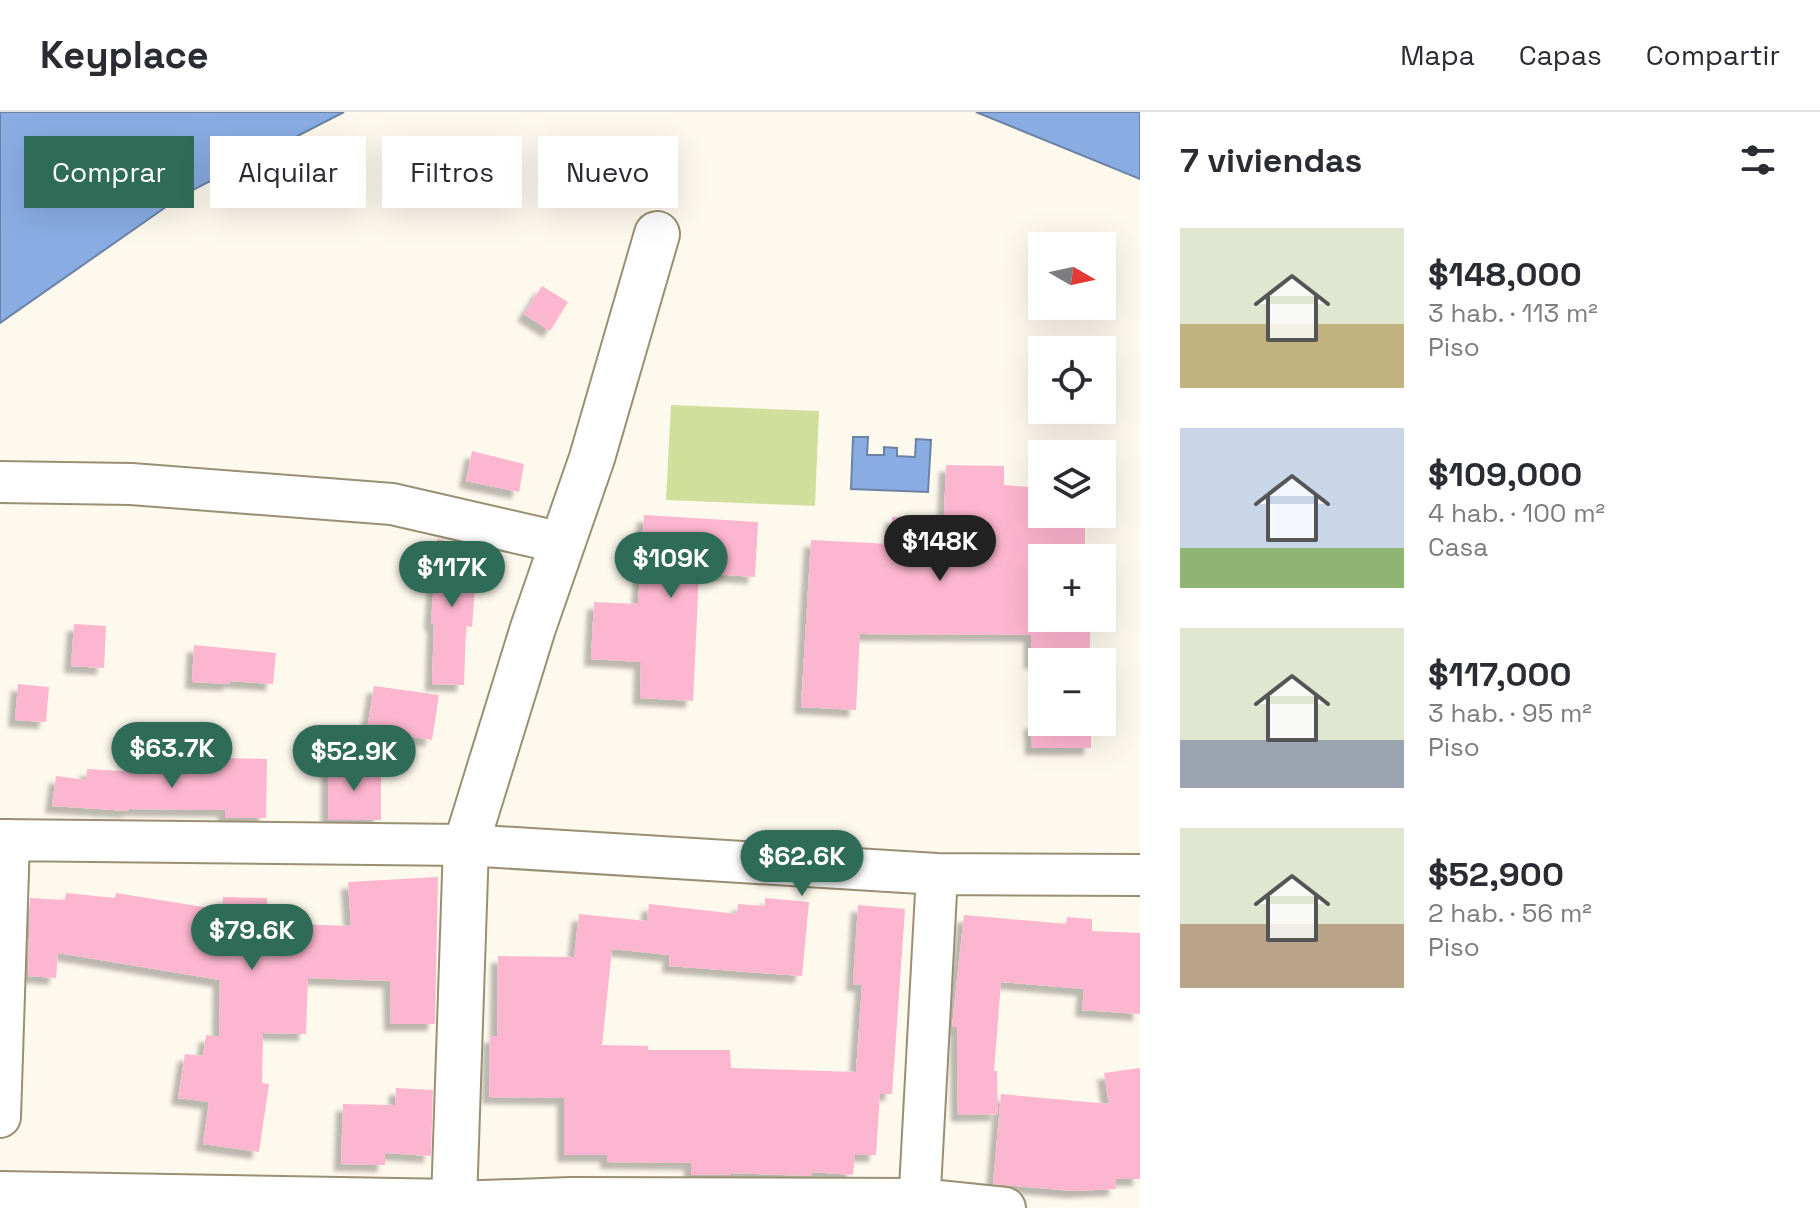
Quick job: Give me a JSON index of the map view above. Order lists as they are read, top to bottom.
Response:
{
  "north": "right",
  "page": {
    "header": "Keyplace",
    "nav": ["Mapa", "Capas", "Compartir"],
    "heading": "7 viviendas",
    "chip": [
      "Comprar",
      "Alquilar",
      "Filtros",
      "Nuevo"
    ],
    "list": [
      {
        "name": "$148,000",
        "note": "3 hab. · 113 m² · Piso"
      },
      {
        "name": "$109,000",
        "note": "4 hab. · 100 m² · Casa"
      },
      {
        "name": "$117,000",
        "note": "3 hab. · 95 m² · Piso"
      },
      {
        "name": "$52,900",
        "note": "2 hab. · 56 m² · Piso"
      }
    ],
    "map_buttons": ["+", "−"],
    "price": [
      "$148K",
      "$109K",
      "$117K",
      "$63.7K",
      "$52.9K",
      "$62.6K",
      "$79.6K"
    ]
  }
}
